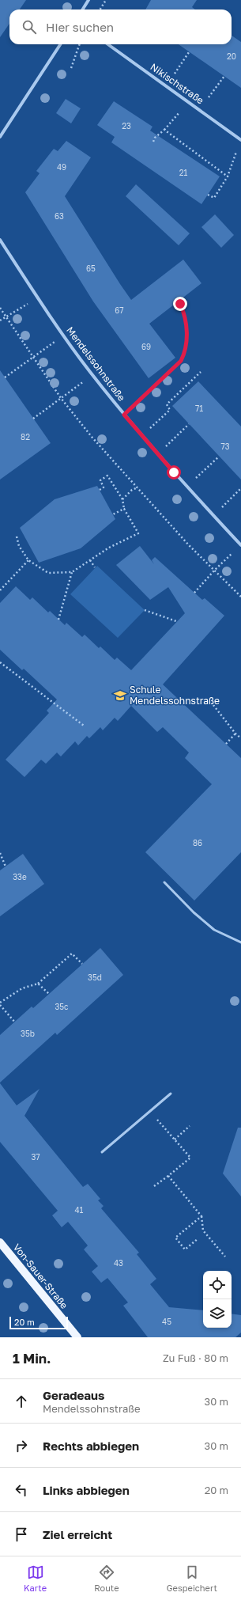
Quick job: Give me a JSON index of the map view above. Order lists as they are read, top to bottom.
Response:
{
  "streets": {
    "main road": ["Von-Sauer-Straße"],
    "street": ["Nikischstraße", "Mendelssohnstraße"]
  },
  "places": {
    "school or university": ["Schule Mendelssohnstraße"]
  },
  "house_numbers": [
    "20",
    "23",
    "49",
    "21",
    "63",
    "65",
    "67",
    "69",
    "71",
    "82",
    "73",
    "86",
    "33e",
    "35d",
    "35c",
    "35b",
    "37",
    "41",
    "43",
    "45"
  ],
  "scale_bar": "20 m",
  "page": {
    "search": "Hier suchen",
    "scale": "20 m",
    "heading": ["1 Min.", "Zu Fuß · 80 m"],
    "list": [
      ["Geradeaus", "Mendelssohnstraße", "30 m"],
      ["Rechts abbiegen", "30 m"],
      ["Links abbiegen", "20 m"],
      "Ziel erreicht"
    ],
    "nav": ["Karte", "Route", "Gespeichert"]
  }
}
